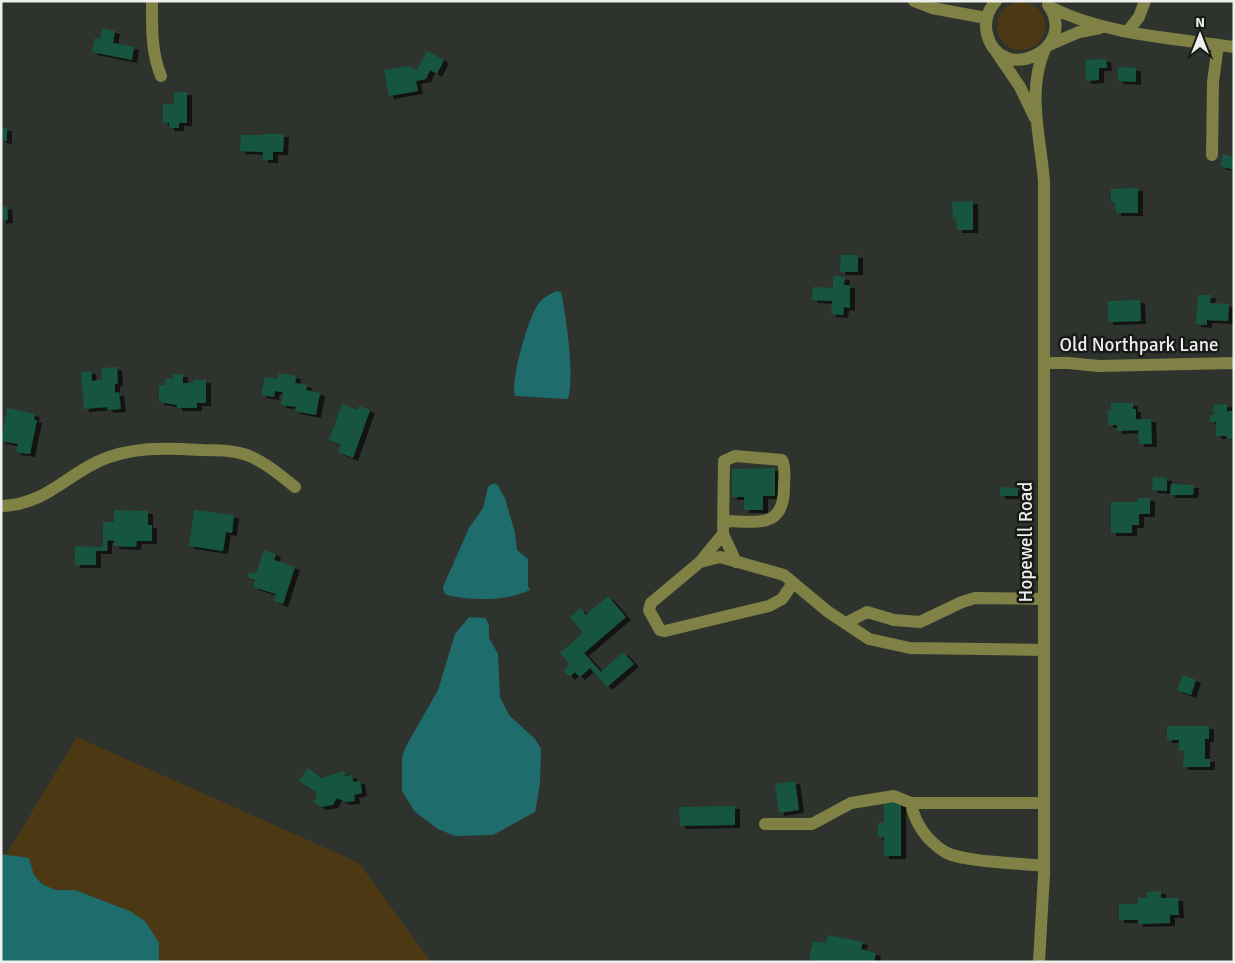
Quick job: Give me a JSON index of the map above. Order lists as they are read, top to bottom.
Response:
{
  "streets": {
    "street": ["Old Northpark Lane", "Hopewell Road"]
  },
  "crossings": [
    ["Old Northpark Lane", "Hopewell Road"]
  ],
  "north": "top"
}
